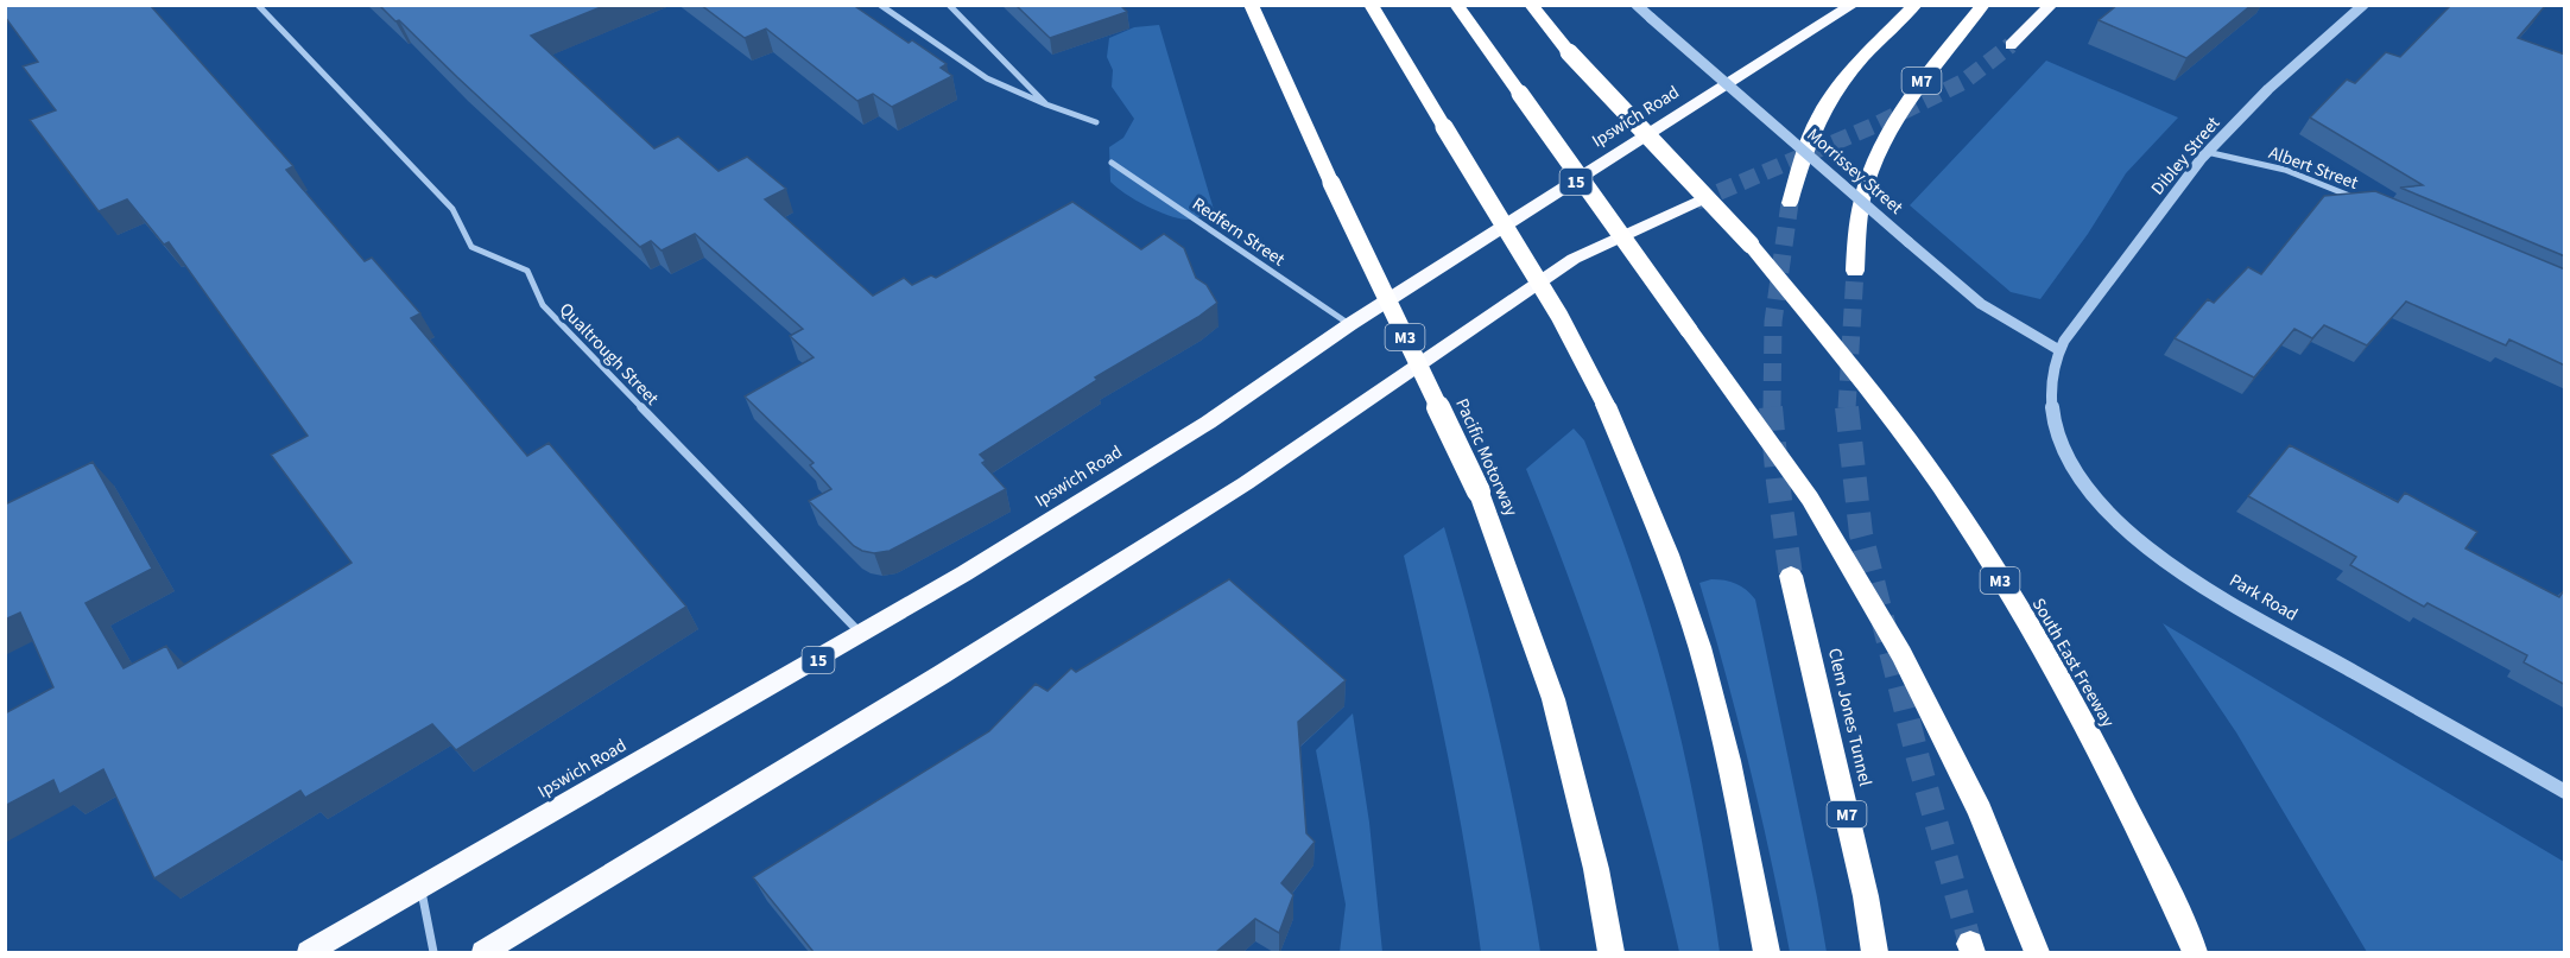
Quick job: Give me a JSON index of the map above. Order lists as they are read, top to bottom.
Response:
{
  "streets": {
    "highway": [
      "M7",
      "Ipswich Road",
      "15",
      "M3",
      "Pacific Motorway",
      "South East Freeway",
      "Clem Jones Tunnel"
    ],
    "street": [
      "Dibley Street",
      "Albert Street",
      "Morrissey Street",
      "Redfern Street",
      "Qualtrough Street",
      "Park Road"
    ]
  },
  "crossings": [
    ["Ipswich Road", "Redfern Street"],
    ["Ipswich Road", "Qualtrough Street"],
    ["Dibley Street", "Albert Street"],
    ["Dibley Street", "Morrissey Street"],
    ["Dibley Street", "Park Road"],
    ["Morrissey Street", "Park Road"]
  ]
}
